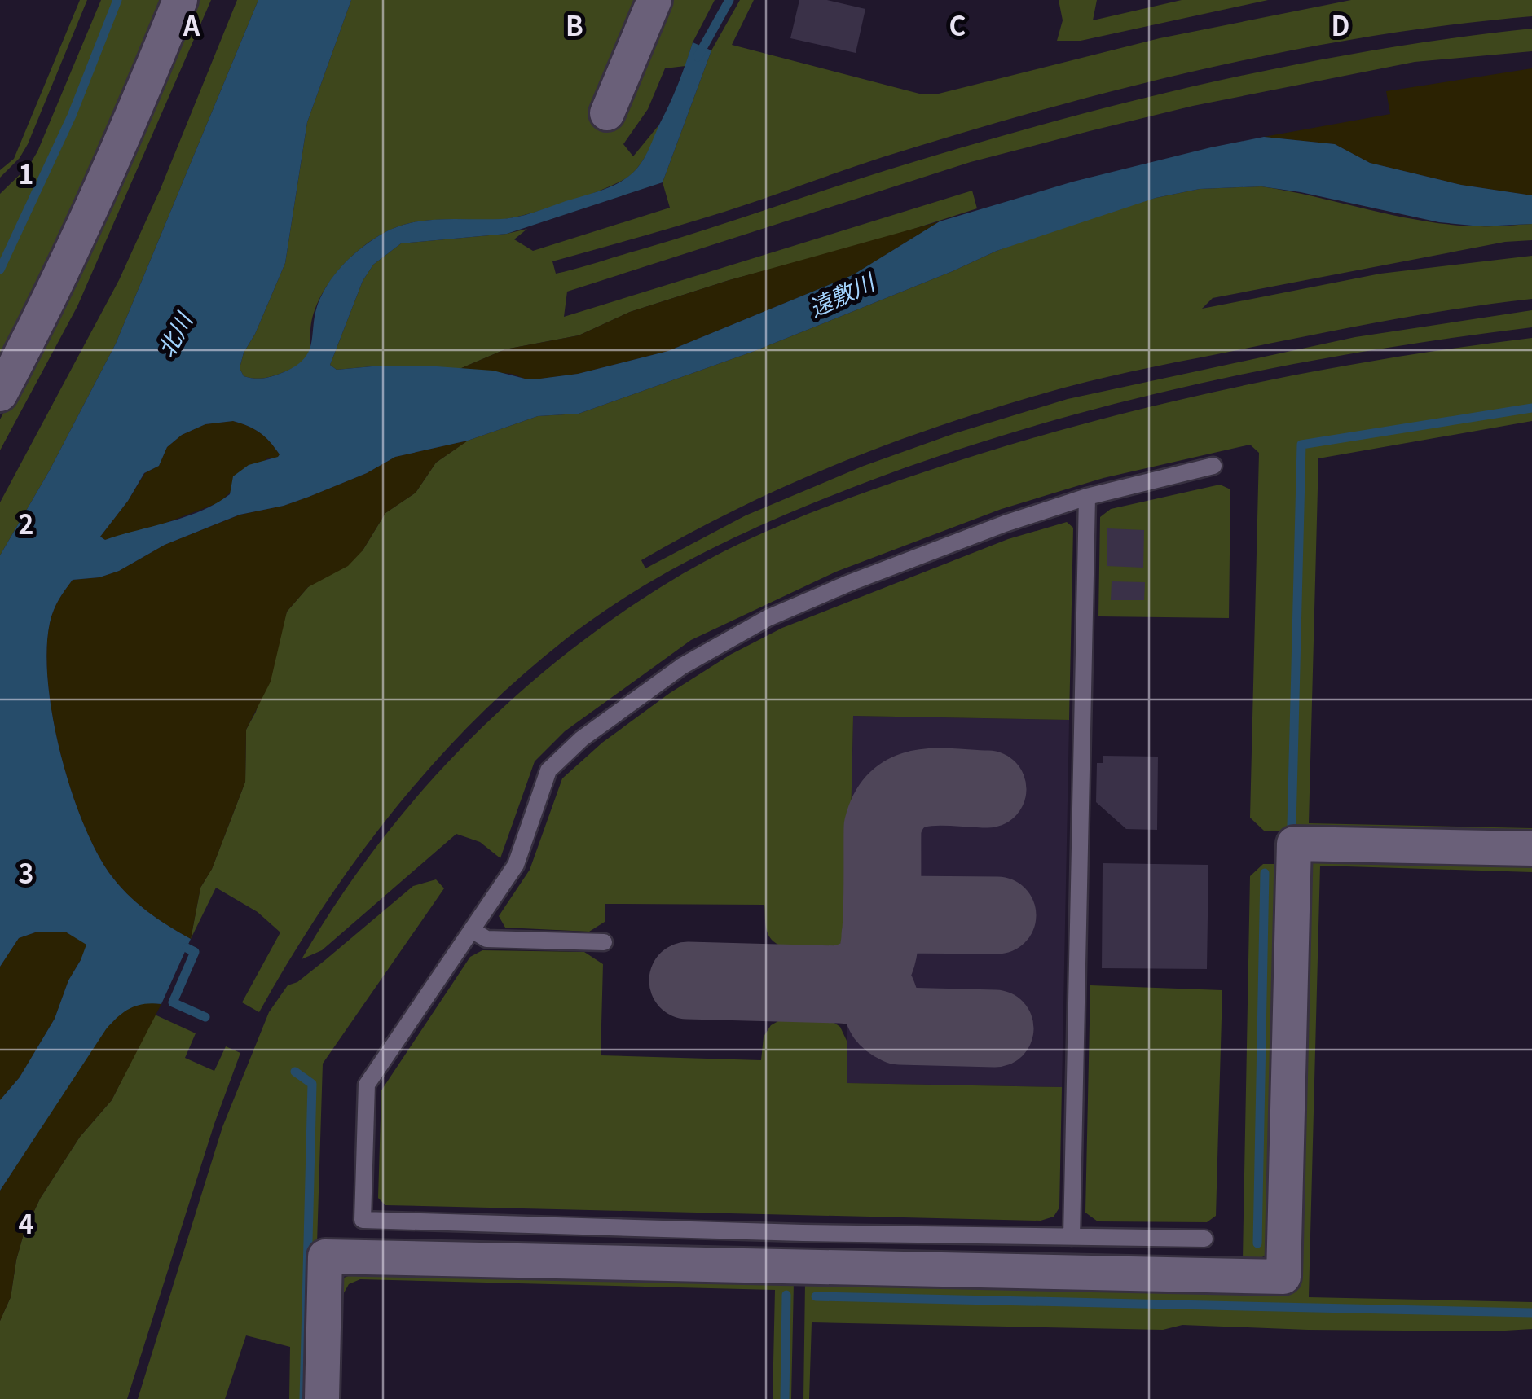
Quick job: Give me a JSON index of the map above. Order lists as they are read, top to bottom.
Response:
{
  "water": ["遠敷川", "北川"],
  "grid": {
    "columns": [
      "A",
      "B",
      "C",
      "D"
    ],
    "rows": [
      "1",
      "2",
      "3",
      "4"
    ]
  }
}
